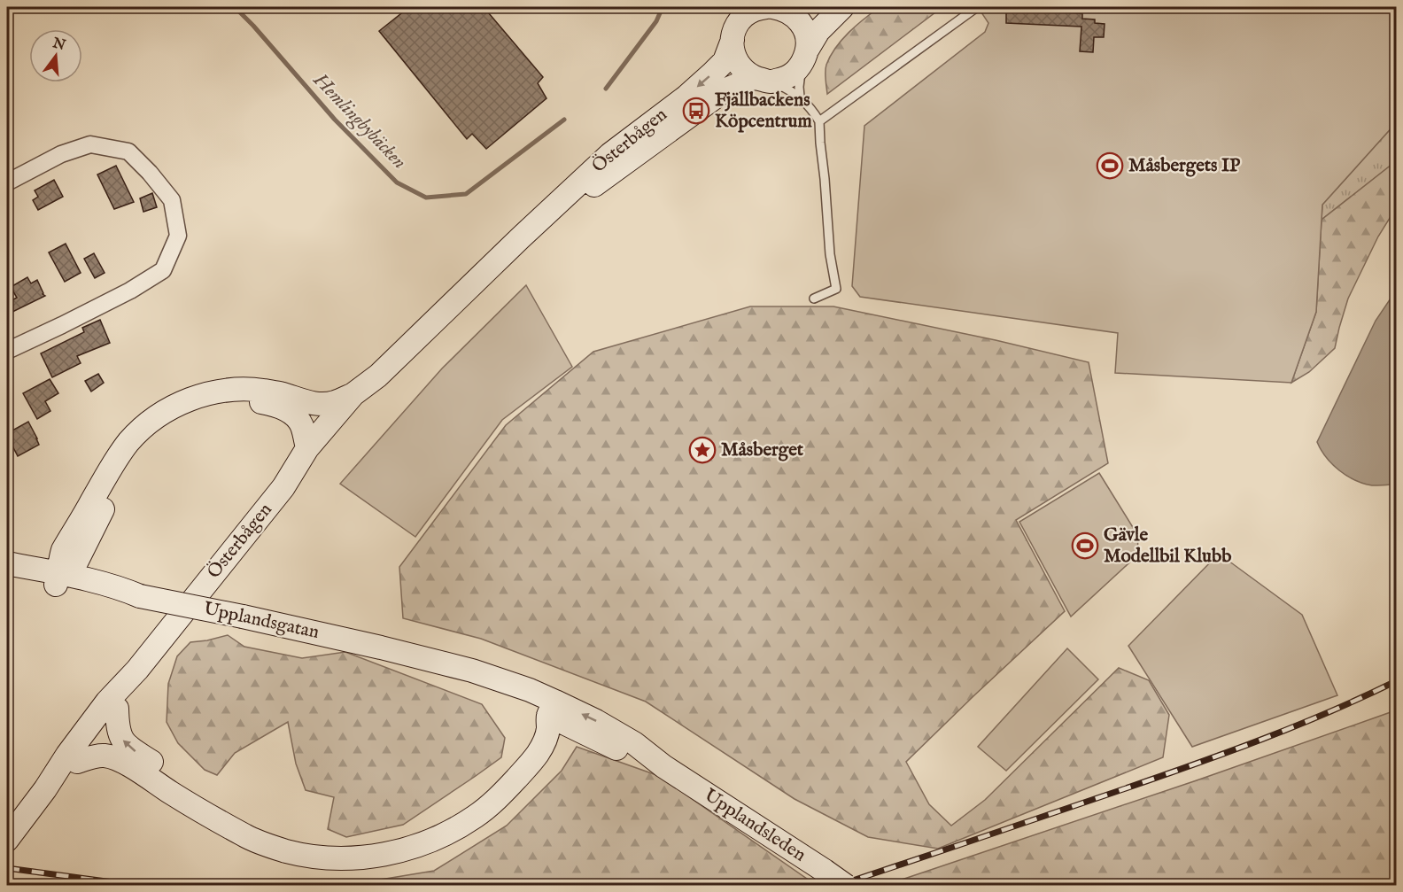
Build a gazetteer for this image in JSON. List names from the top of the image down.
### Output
{
  "streets": {
    "main road": ["Österbågen", "Upplandsgatan", "Upplandsleden"]
  },
  "crossings": [
    ["Upplandsgatan", "Upplandsleden"]
  ],
  "water": ["Hemlingbybäcken"],
  "places": {
    "bus stop": ["Fjällbackens Köpcentrum"],
    "sports": ["Måsbergets IP", "Gävle Modellbil Klubb"],
    "place": ["Måsberget"]
  },
  "north": "top"
}
